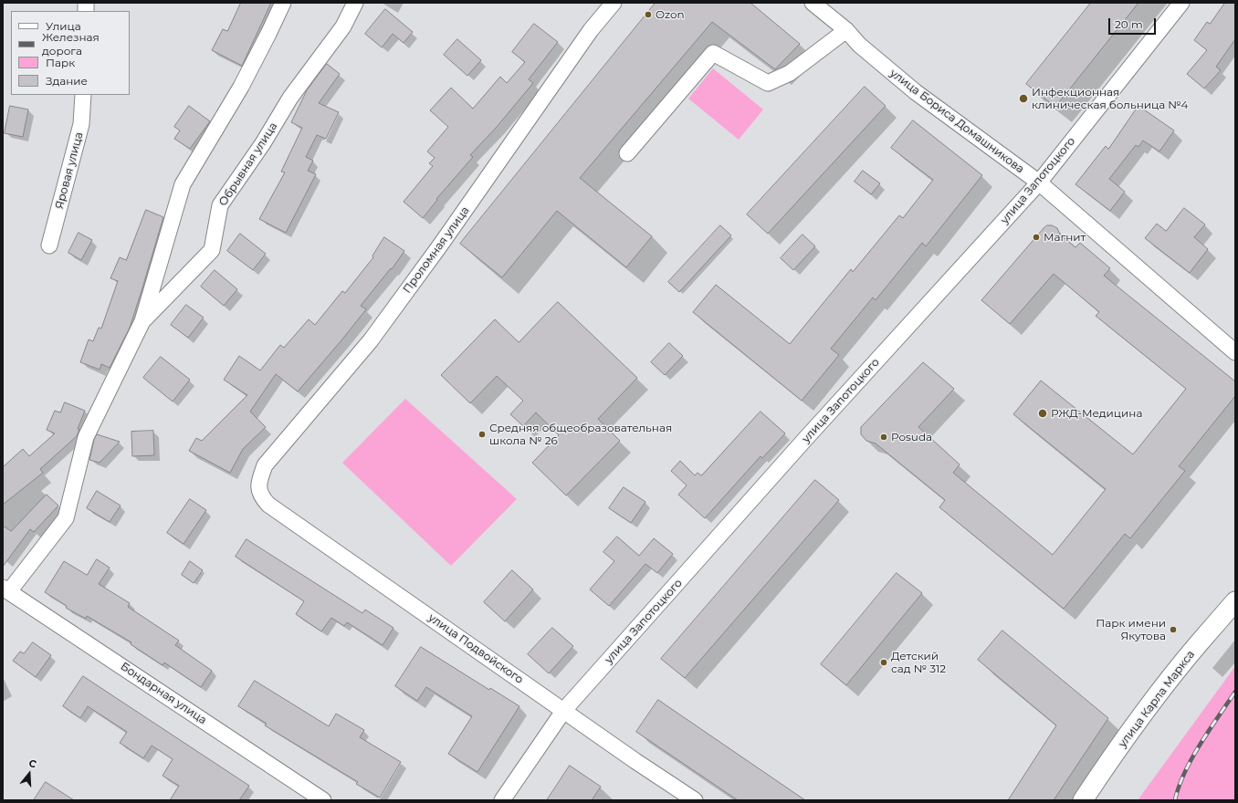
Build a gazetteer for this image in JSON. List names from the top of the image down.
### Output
{
  "streets": {
    "street": [
      "улица Бориса Домашникова",
      "Обрывная улица",
      "Яровая улица",
      "улица Запотоцкого",
      "Проломная улица",
      "улица Подвойского",
      "Бондарная улица",
      "улица Карла Маркса"
    ]
  },
  "crossings": [
    ["улица Бориса Домашникова", "улица Запотоцкого"],
    ["Обрывная улица", "Бондарная улица"],
    ["улица Запотоцкого", "улица Подвойского"],
    ["Проломная улица", "улица Подвойского"]
  ],
  "places": [
    "Ozon",
    "Инфекционная клиническая больница №4",
    "Магнит",
    "РЖД-Медицина",
    "Средняя общеобразовательная школа № 26",
    "Posuda",
    "Парк имени Якутова",
    "Детский сад № 312"
  ],
  "legend": [
    "Улица",
    "Железная дорога",
    "Парк",
    "Здание"
  ],
  "scale_bar": "20 m",
  "north": "top"
}
